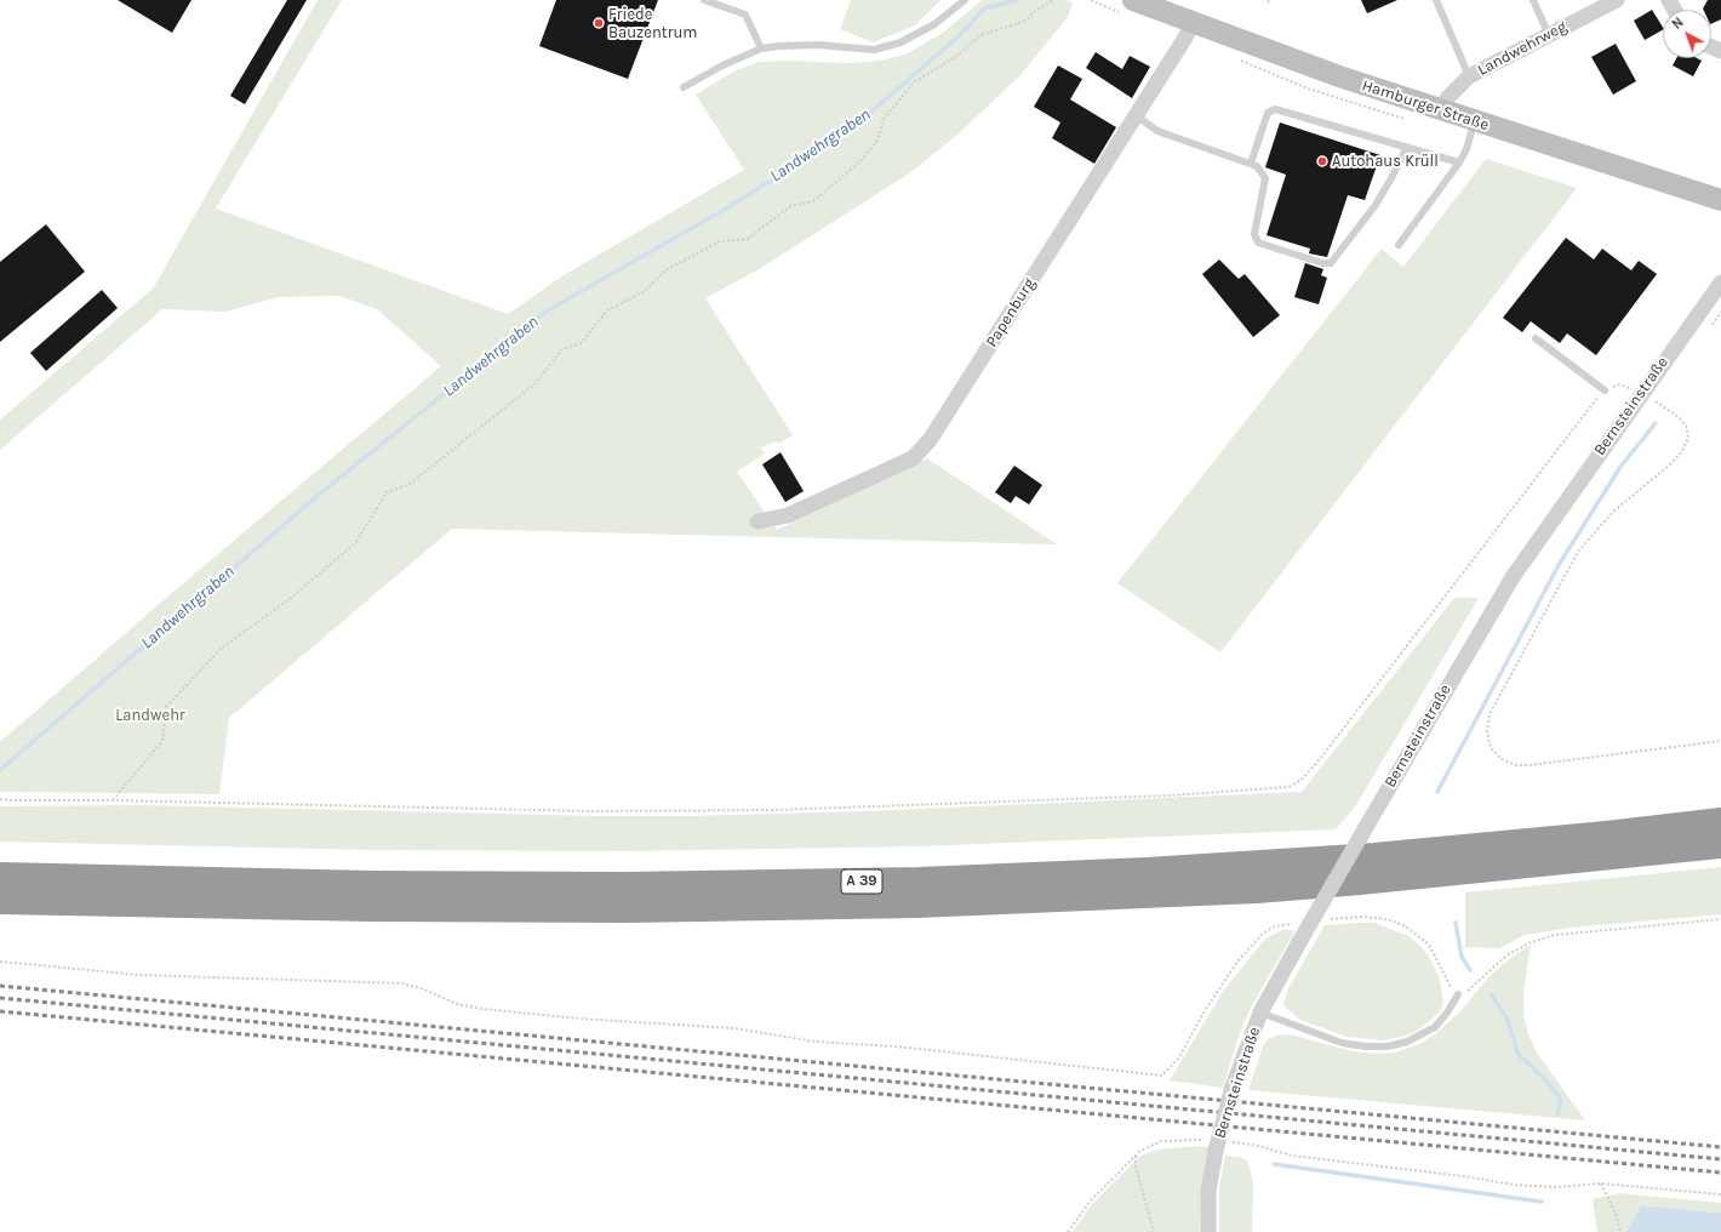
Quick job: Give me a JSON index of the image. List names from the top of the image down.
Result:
{
  "streets": {
    "highway": ["A 39"],
    "main road": ["Hamburger Straße"],
    "street": ["Landwehrweg", "Papenburg", "Bernsteinstraße"]
  },
  "crossings": [
    ["Landwehrweg", "Hamburger Straße"],
    ["Hamburger Straße", "Papenburg"]
  ],
  "water": ["Landwehrgraben"],
  "parks": ["Landwehr"],
  "places": ["Friede Bauzentrum", "Autohaus Krüll"],
  "north": "top left"
}
